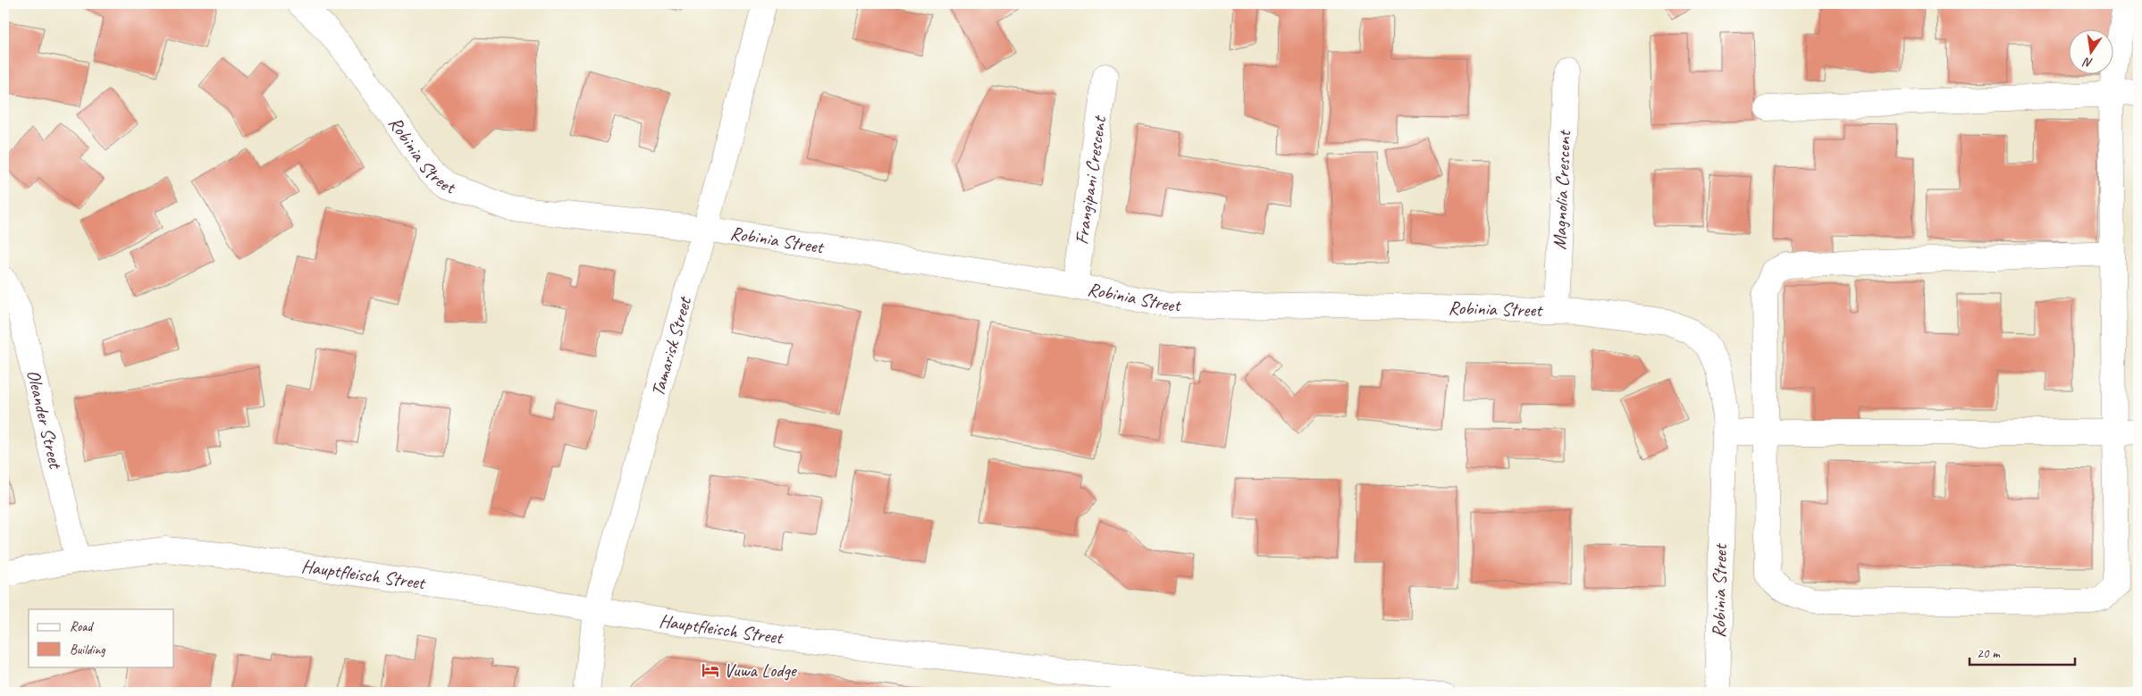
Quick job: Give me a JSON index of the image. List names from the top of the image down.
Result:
{
  "streets": {
    "street": [
      "Robinia Street",
      "Frangipani Crescent",
      "Magnolia Crescent",
      "Tamarisk Street",
      "Oleander Street",
      "Hauptfleisch Street"
    ]
  },
  "crossings": [
    ["Robinia Street", "Frangipani Crescent"],
    ["Robinia Street", "Magnolia Crescent"],
    ["Robinia Street", "Tamarisk Street"],
    ["Tamarisk Street", "Hauptfleisch Street"],
    ["Oleander Street", "Hauptfleisch Street"]
  ],
  "places": {
    "hotel": ["Vuwa Lodge"]
  },
  "legend": ["Road", "Building"],
  "scale_bar": "20 m",
  "north": "bottom"
}
